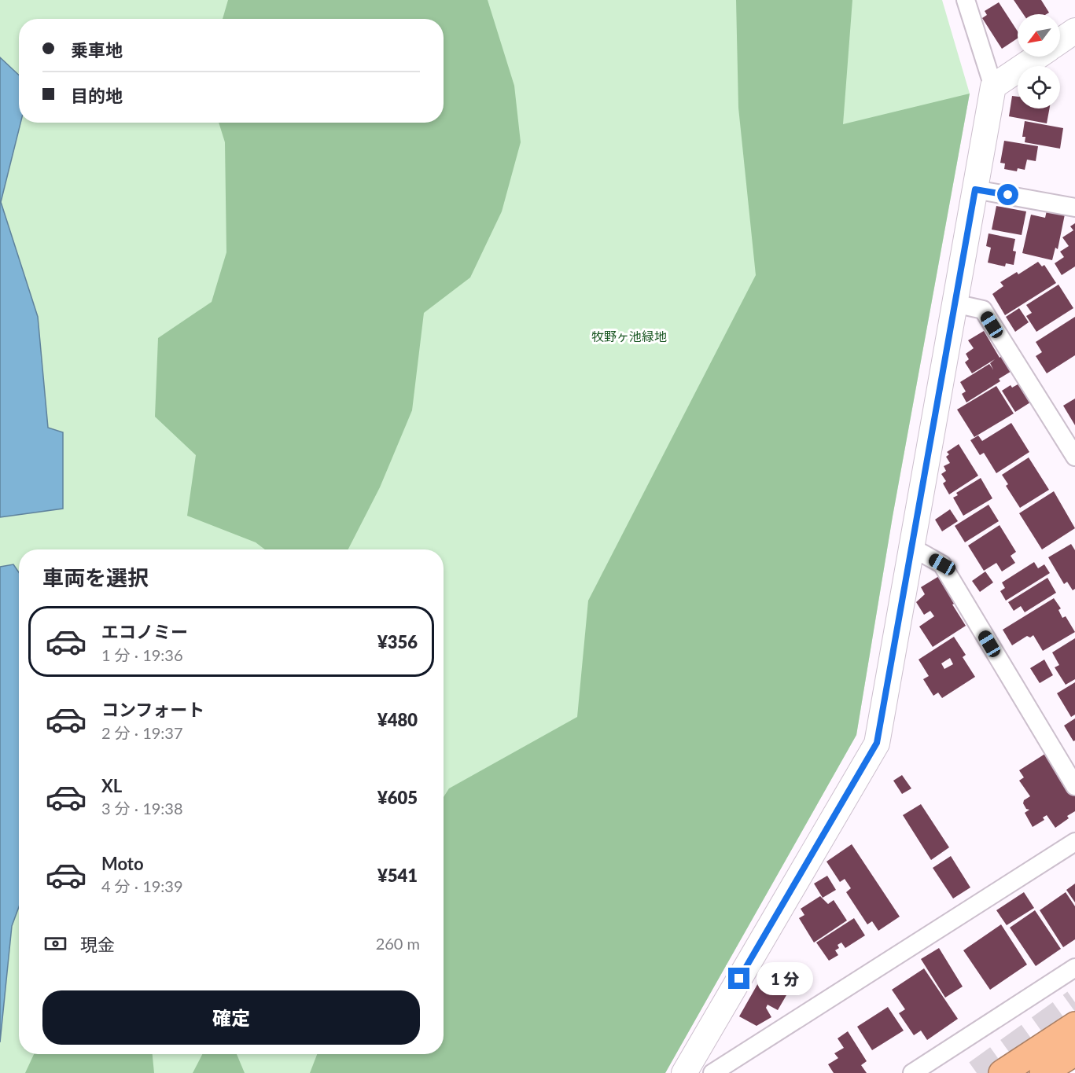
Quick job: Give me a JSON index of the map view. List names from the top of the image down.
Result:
{
  "parks": ["牧野ヶ池緑地"],
  "north": "bottom left",
  "page": {
    "banner": ["乗車地", "目的地"],
    "heading": "車両を選択",
    "list": [
      {
        "name": "エコノミー",
        "note": "1 分 · 19:36",
        "value": "¥356"
      },
      {
        "name": "コンフォート",
        "note": "2 分 · 19:37",
        "value": "¥480"
      },
      {
        "name": "XL",
        "note": "3 分 · 19:38",
        "value": "¥605"
      },
      {
        "name": "Moto",
        "note": "4 分 · 19:39",
        "value": "¥541"
      }
    ],
    "pay": ["現金", "260 m"],
    "bubble": "1 分",
    "buttons": "確定"
  }
}
